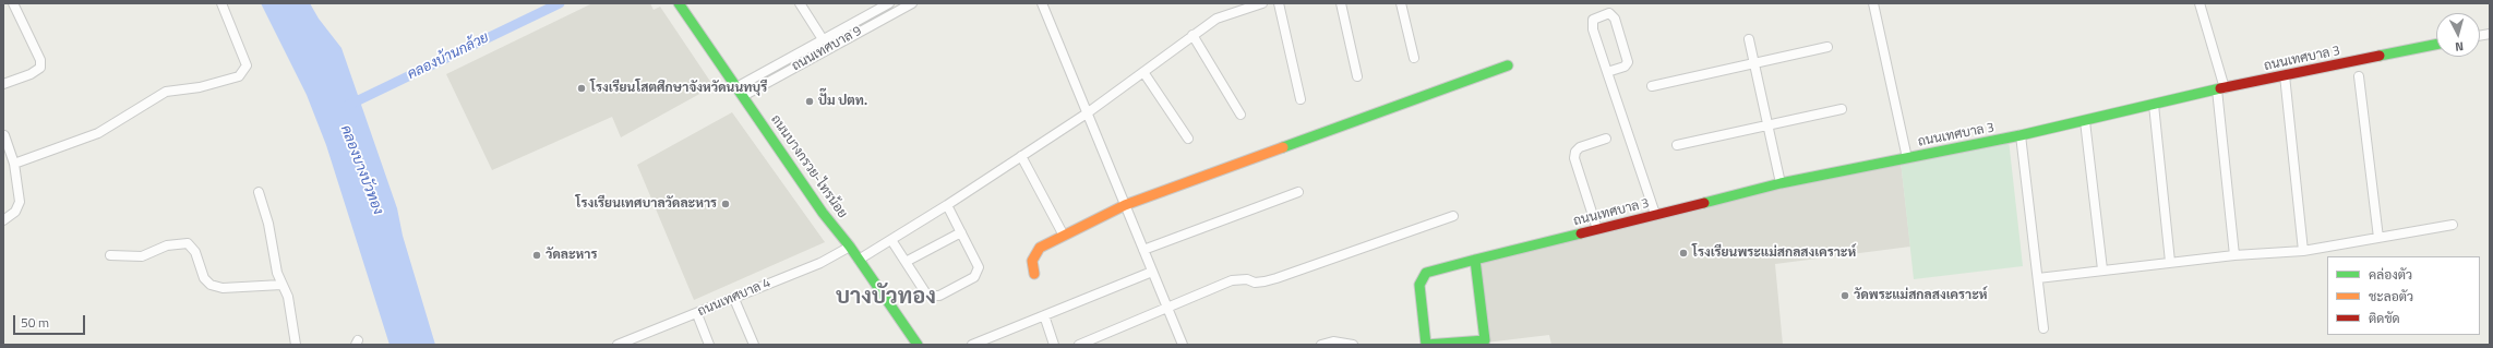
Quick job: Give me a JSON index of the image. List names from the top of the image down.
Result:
{
  "streets": {
    "street": [
      "ถนนเทศบาล 9",
      "ถนนเทศบาล 3",
      "ถนนบางกรวย-ไทรน้อย",
      "ถนนเทศบาล 4"
    ]
  },
  "crossings": [
    ["ถนนเทศบาล 9", "ถนนบางกรวย-ไทรน้อย"],
    ["ถนนบางกรวย-ไทรน้อย", "ถนนเทศบาล 4"]
  ],
  "districts": ["บางบัวทอง"],
  "water": ["คลองบ้านกล้วย", "คลองบางบัวทอง"],
  "places": [
    "โรงเรียนโสตศึกษาจังหวัดนนทบุรี",
    "ปั๊ม ปตท.",
    "โรงเรียนเทศบาลวัดละหาร",
    "โรงเรียนพระแม่สกลสงเคราะห์",
    "วัดละหาร",
    "วัดพระแม่สกลสงเคราะห์"
  ],
  "legend": ["คล่องตัว", "ชะลอตัว", "ติดขัด"],
  "scale_bar": "50 m",
  "north": "bottom"
}
